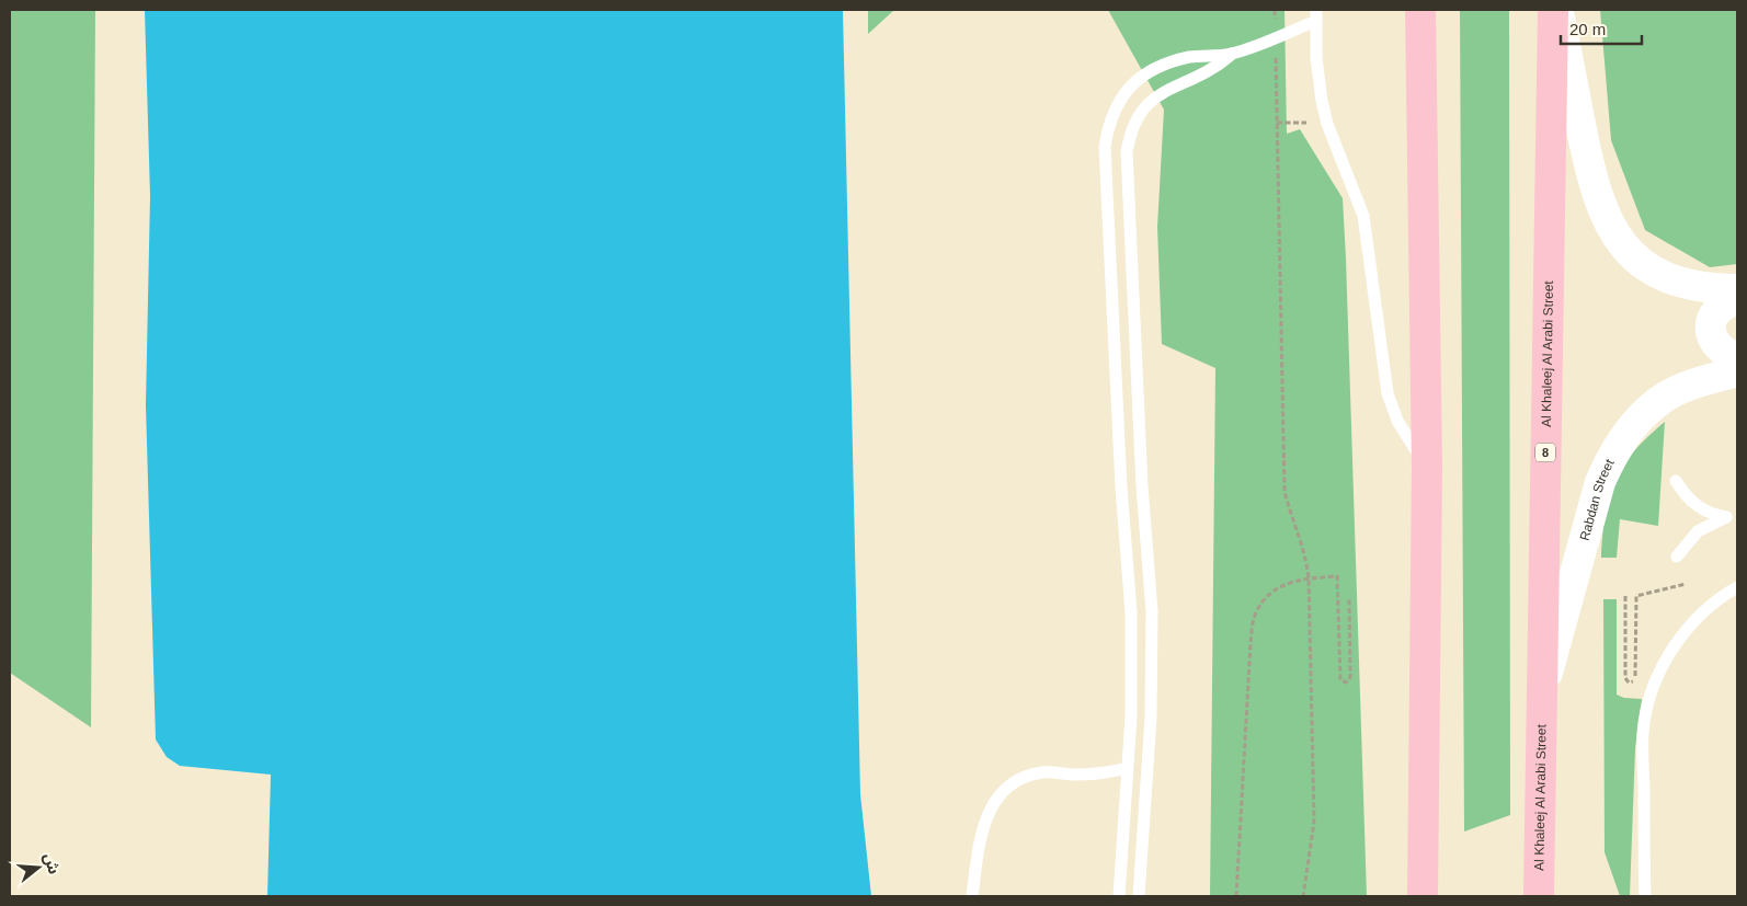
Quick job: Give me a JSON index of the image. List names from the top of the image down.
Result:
{
  "streets": {
    "highway": ["Al Khaleej Al Arabi Street", "8"],
    "main road": ["Rabdan Street"]
  },
  "crossings": [
    ["Al Khaleej Al Arabi Street", "Rabdan Street"]
  ],
  "scale_bar": "20 m",
  "north": "right"
}
